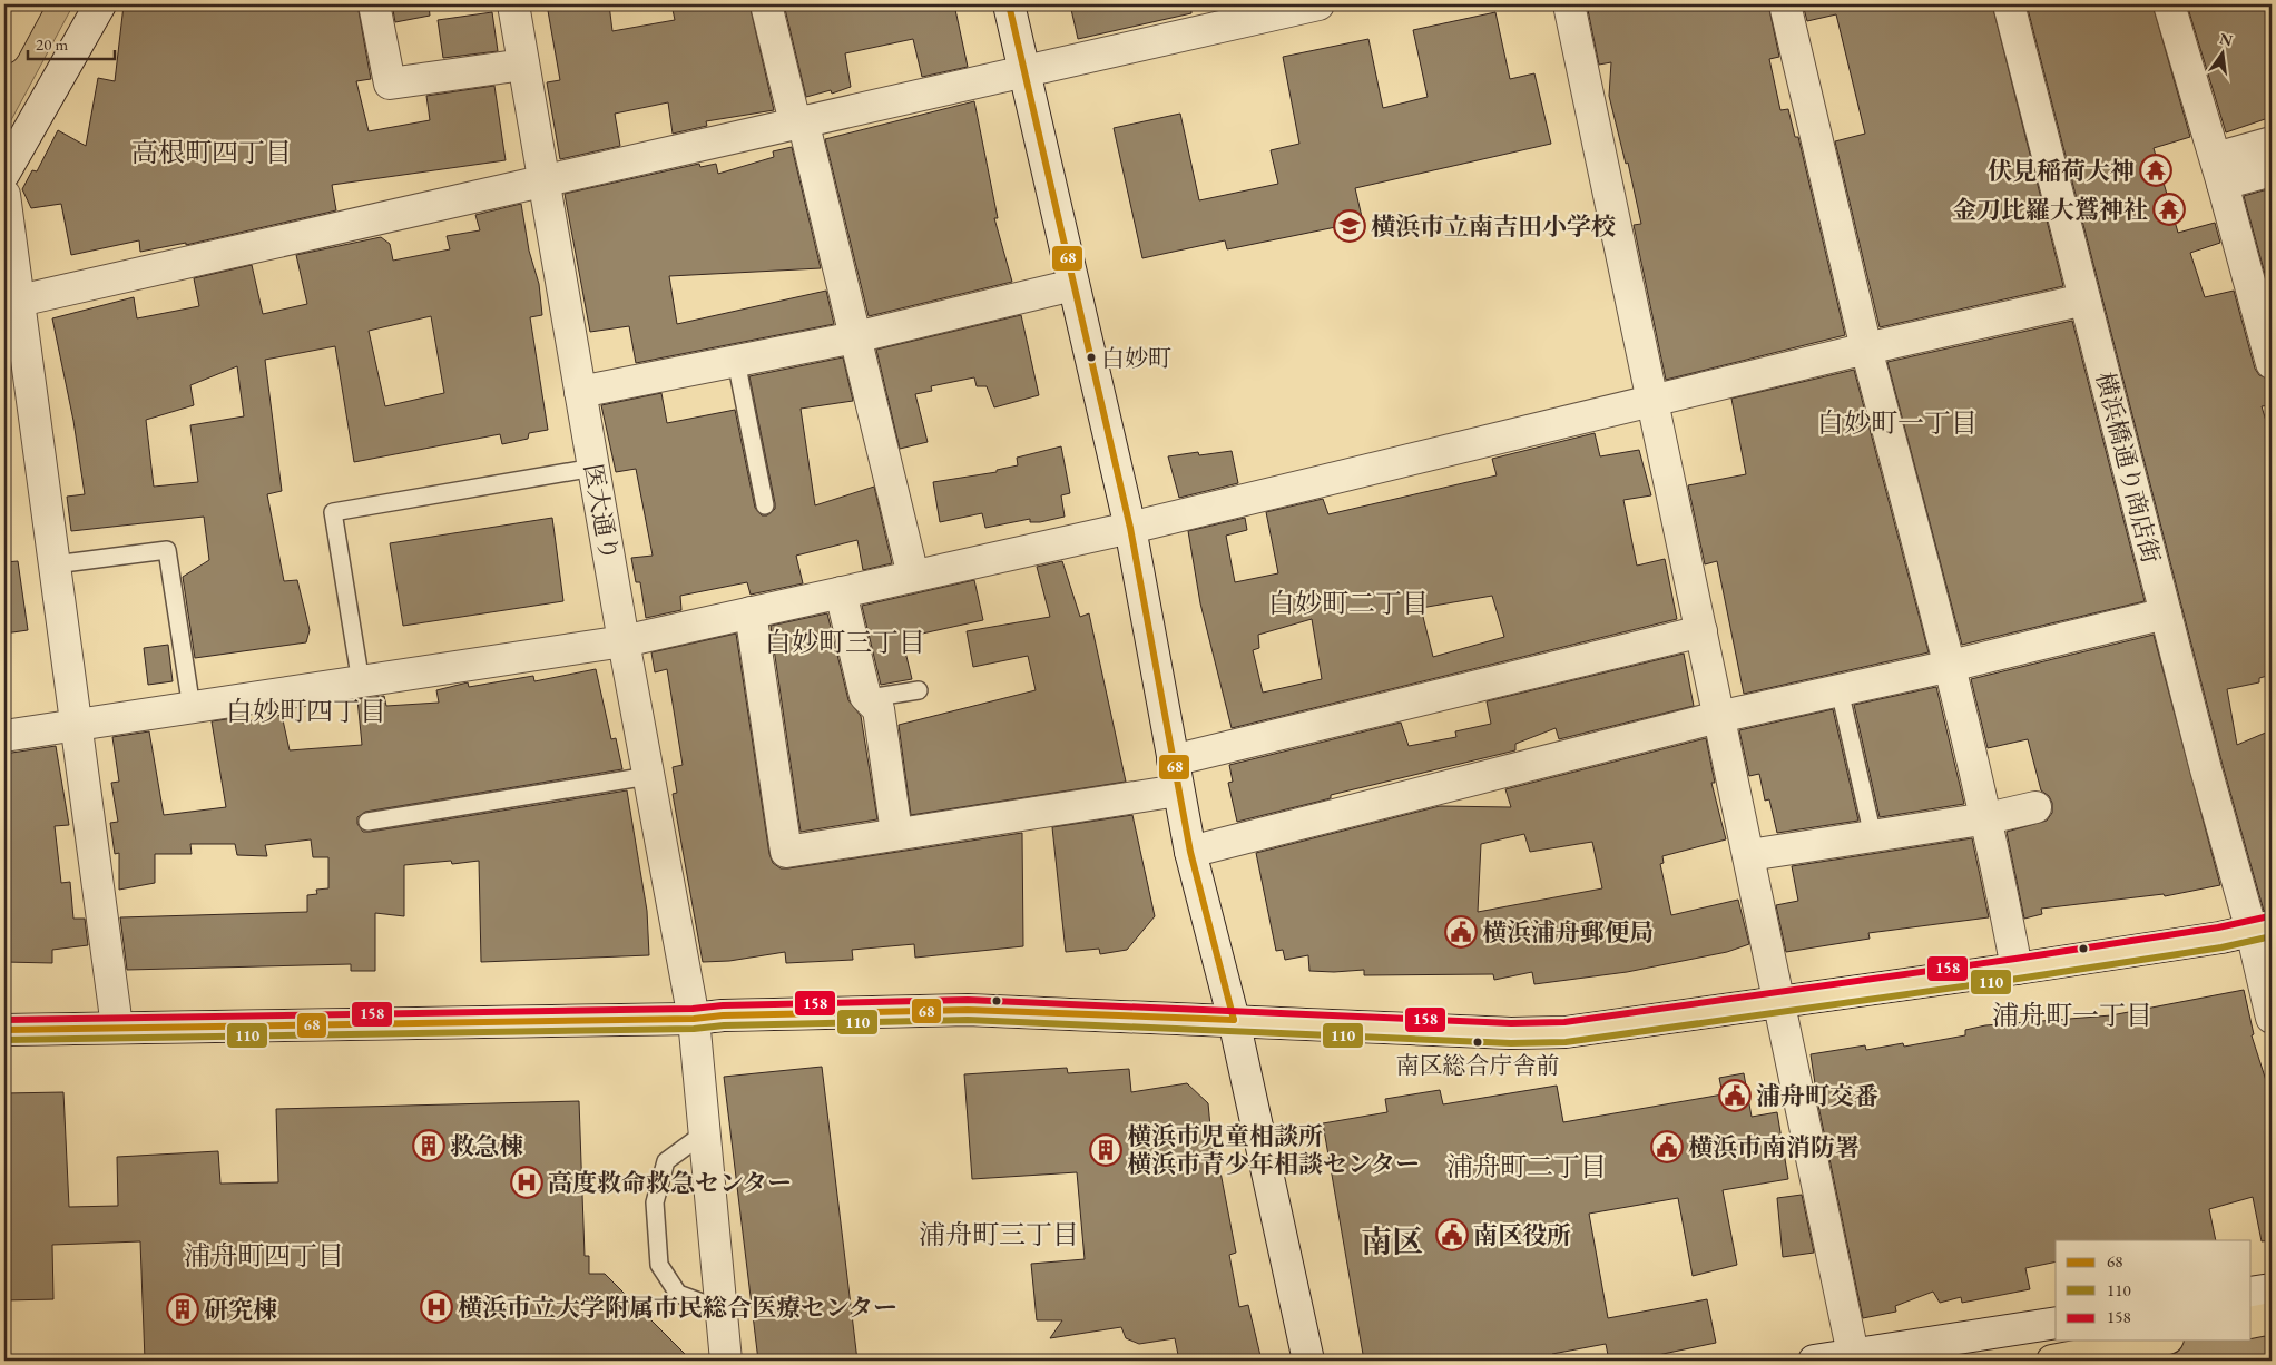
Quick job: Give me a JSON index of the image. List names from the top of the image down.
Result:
{
  "streets": {
    "street": ["横浜橋通り商店街", "医大通り"]
  },
  "districts": [
    "高根町四丁目",
    "白妙町一丁目",
    "白妙町二丁目",
    "白妙町三丁目",
    "白妙町四丁目",
    "浦舟町一丁目",
    "浦舟町二丁目",
    "浦舟町三丁目",
    "南区",
    "浦舟町四丁目"
  ],
  "places": {
    "temple": ["伏見稲荷大神", "金刀比羅大鷲神社"],
    "school or university": ["横浜市立南吉田小学校"],
    "other": ["白妙町", "南区総合庁舎前"],
    "public building": [
      "横浜浦舟郵便局",
      "浦舟町交番",
      "横浜市南消防署",
      "南区役所"
    ],
    "building": ["救急棟", "横浜市児童相談所 横浜市青少年相談センター", "研究棟"],
    "hospital": ["高度救命救急センター", "横浜市立大学附属市民総合医療センター"]
  },
  "lines": ["transit line 68", "transit line 158", "transit line 110"],
  "legend": ["68", "110", "158"],
  "scale_bar": "20 m",
  "north": "top"
}
